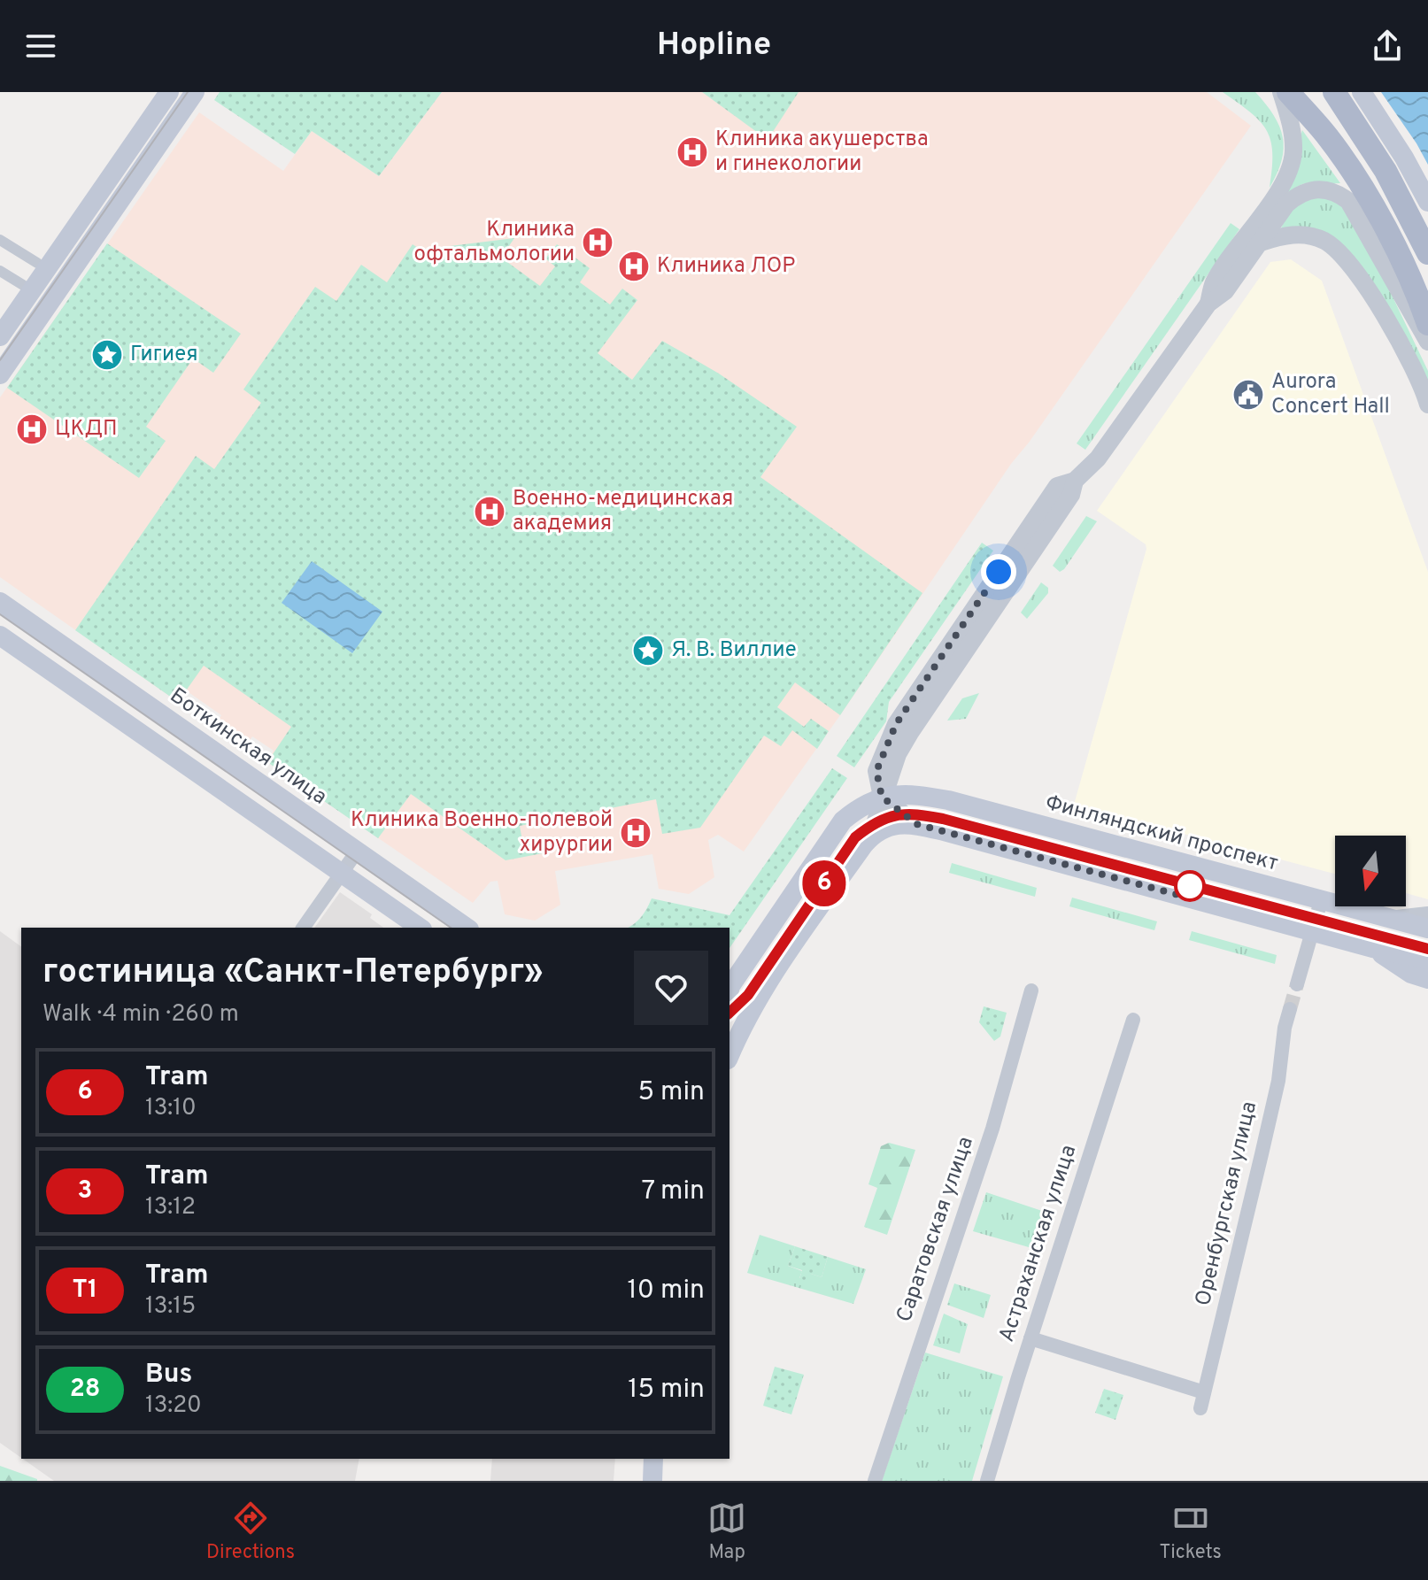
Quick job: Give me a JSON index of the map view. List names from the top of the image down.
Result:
{
  "streets": {
    "main road": ["Боткинская улица", "Финляндский проспект"],
    "street": ["Оренбургская улица", "Саратовская улица", "Астраханская улица"]
  },
  "places": {
    "hospital": [
      "Клиника акушерства и гинекологии",
      "Клиника офтальмологии",
      "Клиника ЛОР",
      "ЦКДП",
      "Военно-медицинская академия",
      "Клиника Военно-полевой хирургии"
    ],
    "place": ["Гигиея", "Я. В. Виллие"],
    "public building": ["Aurora Concert Hall"]
  },
  "lines": ["tram line 6"],
  "north": "bottom",
  "page": {
    "header": "Hopline",
    "on_map": "6",
    "heading": ["гостиница «Санкт-Петербург»", "Walk · 4 min · 260 m"],
    "list": [
      {
        "mark": "6",
        "name": "Tram",
        "note": "13:10",
        "value": "5 min"
      },
      {
        "mark": "3",
        "name": "Tram",
        "note": "13:12",
        "value": "7 min"
      },
      {
        "mark": "Т1",
        "name": "Tram",
        "note": "13:15",
        "value": "10 min"
      },
      {
        "mark": "28",
        "name": "Bus",
        "note": "13:20",
        "value": "15 min"
      }
    ],
    "tabs": ["Directions", "Map", "Tickets"]
  }
}
